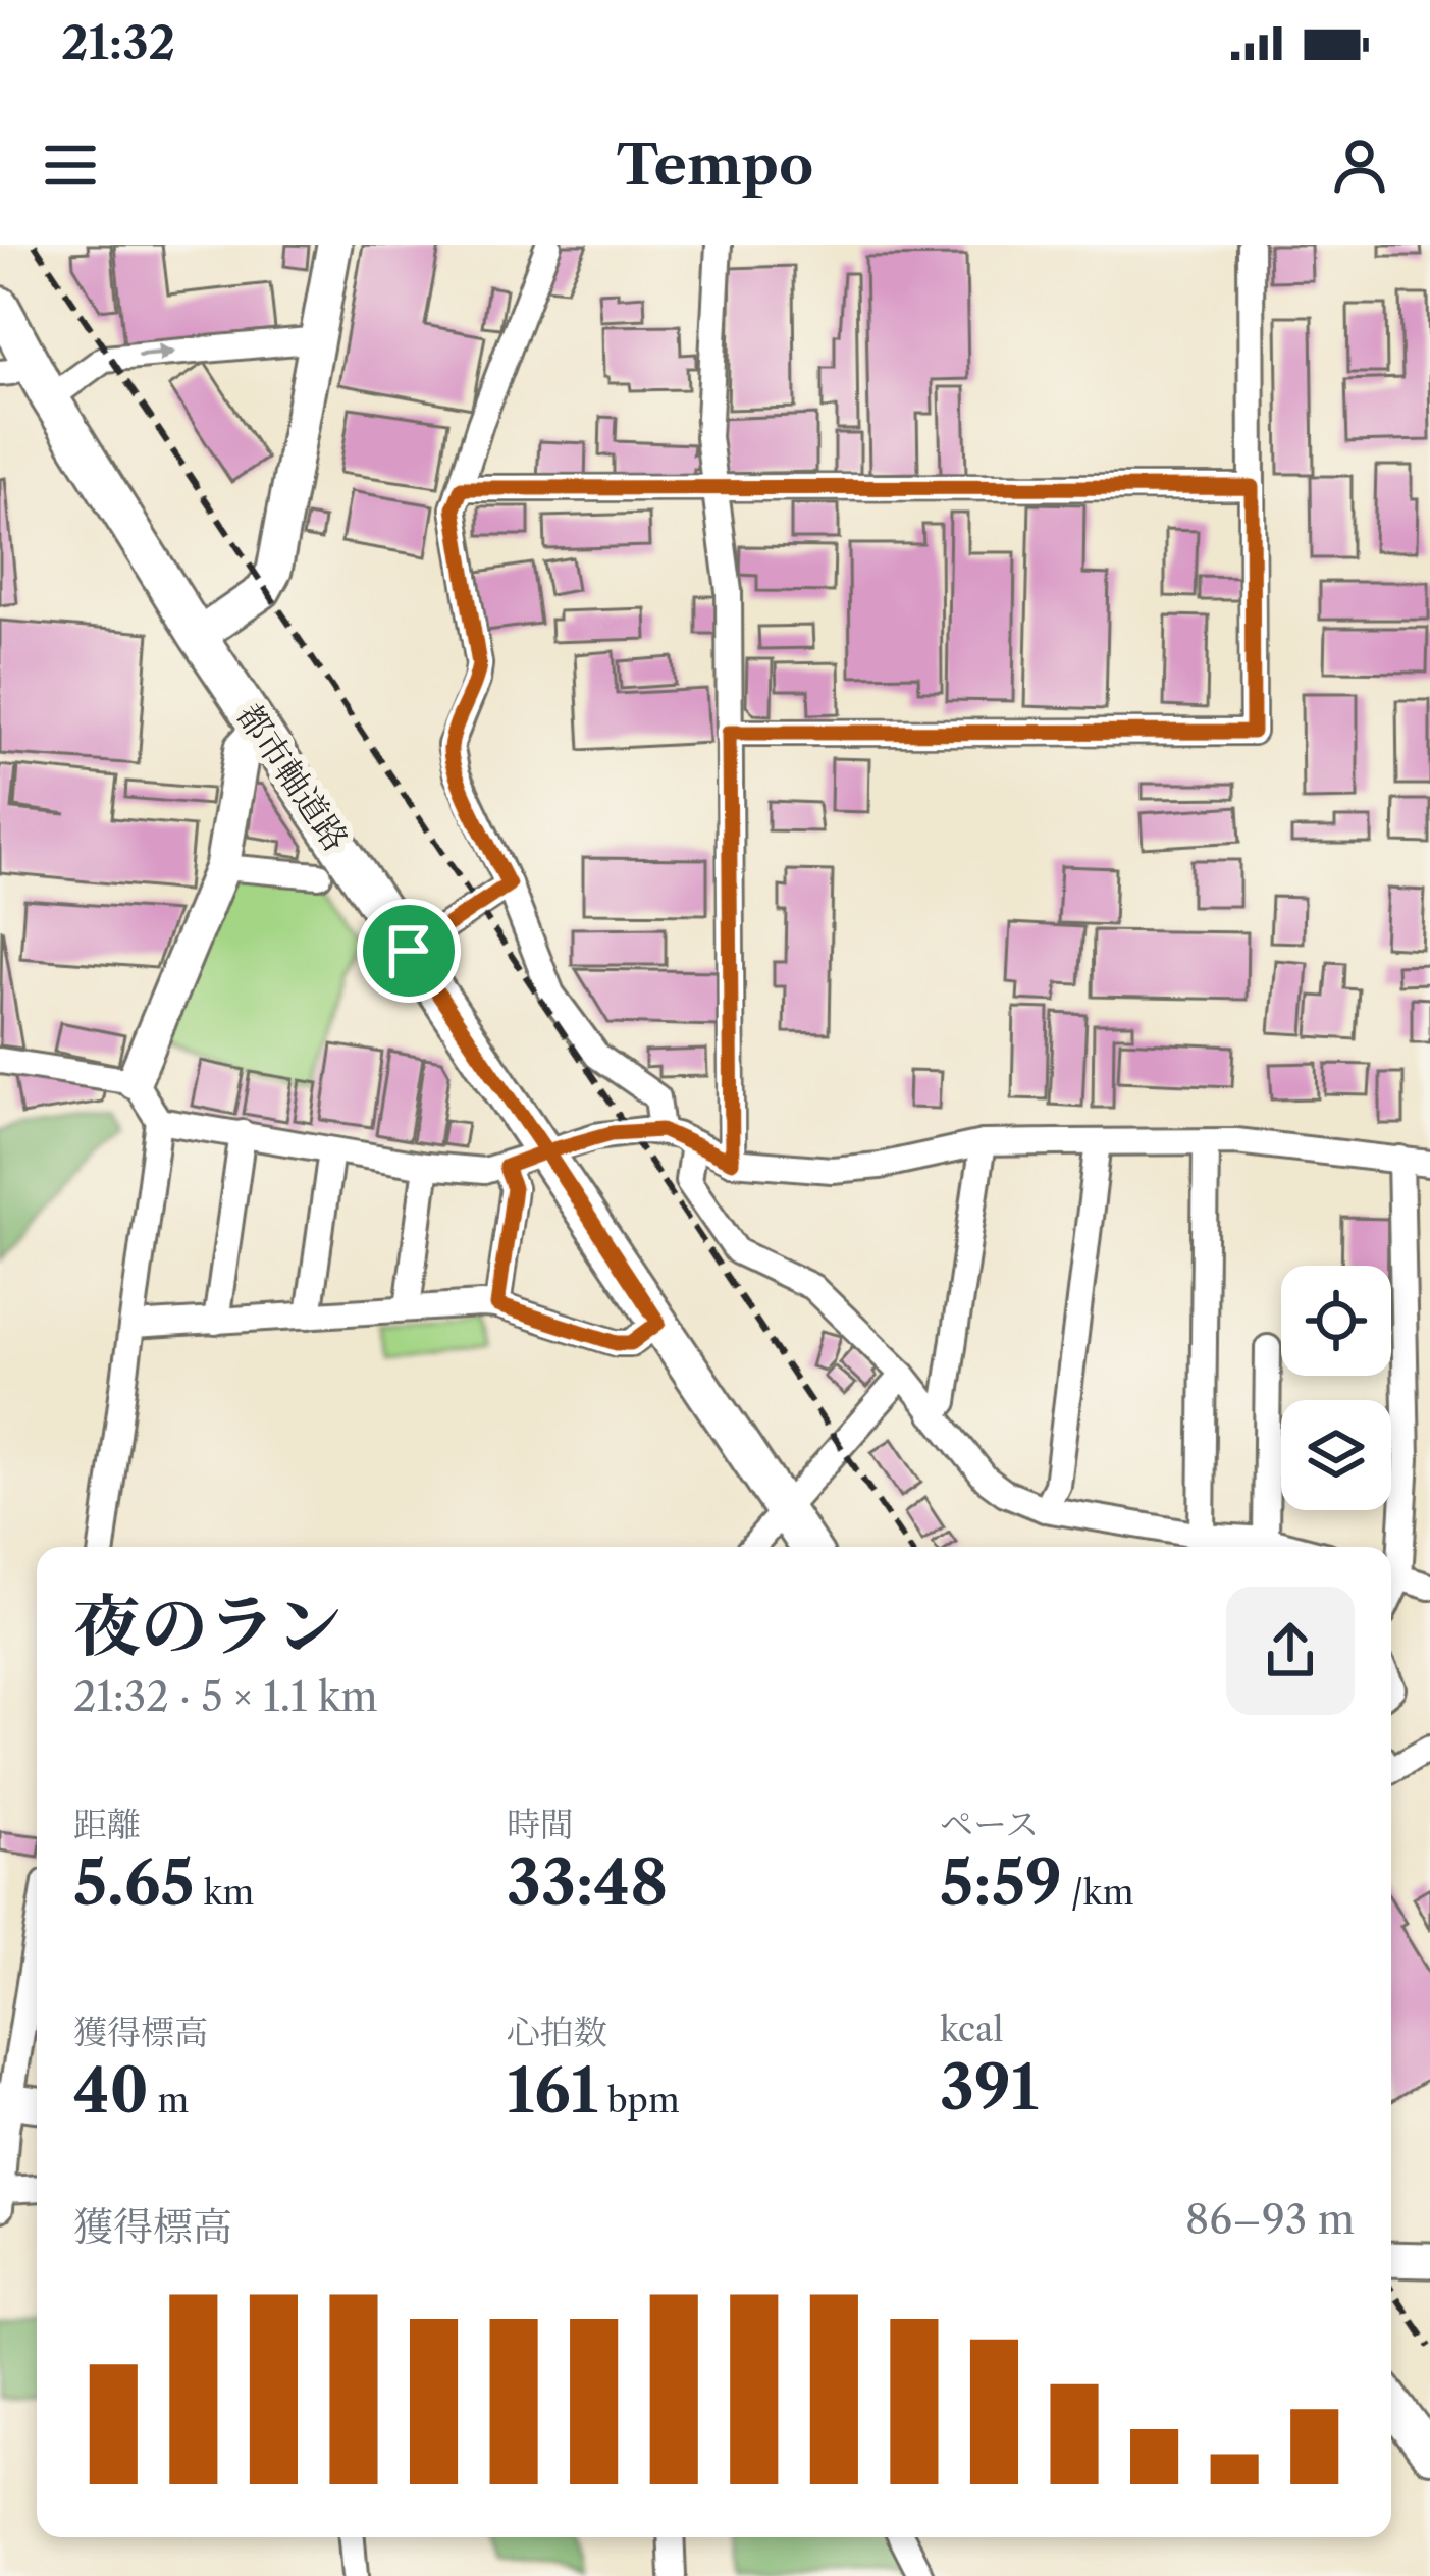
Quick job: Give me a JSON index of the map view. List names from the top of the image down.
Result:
{
  "streets": {
    "main road": ["都市軸道路"]
  },
  "page": {
    "status": "21:32",
    "header": "Tempo",
    "heading": ["夜のラン", "21:32 · 5 × 1.1 km"],
    "stats": [
      ["距離", "5.65 km"],
      ["時間", "33:48"],
      ["ペース", "5:59 /km"],
      ["獲得標高", "40 m"],
      ["心拍数", "161 bpm"],
      ["kcal", "391"]
    ],
    "chart": ["獲得標高", "86–93 m"]
  }
}
